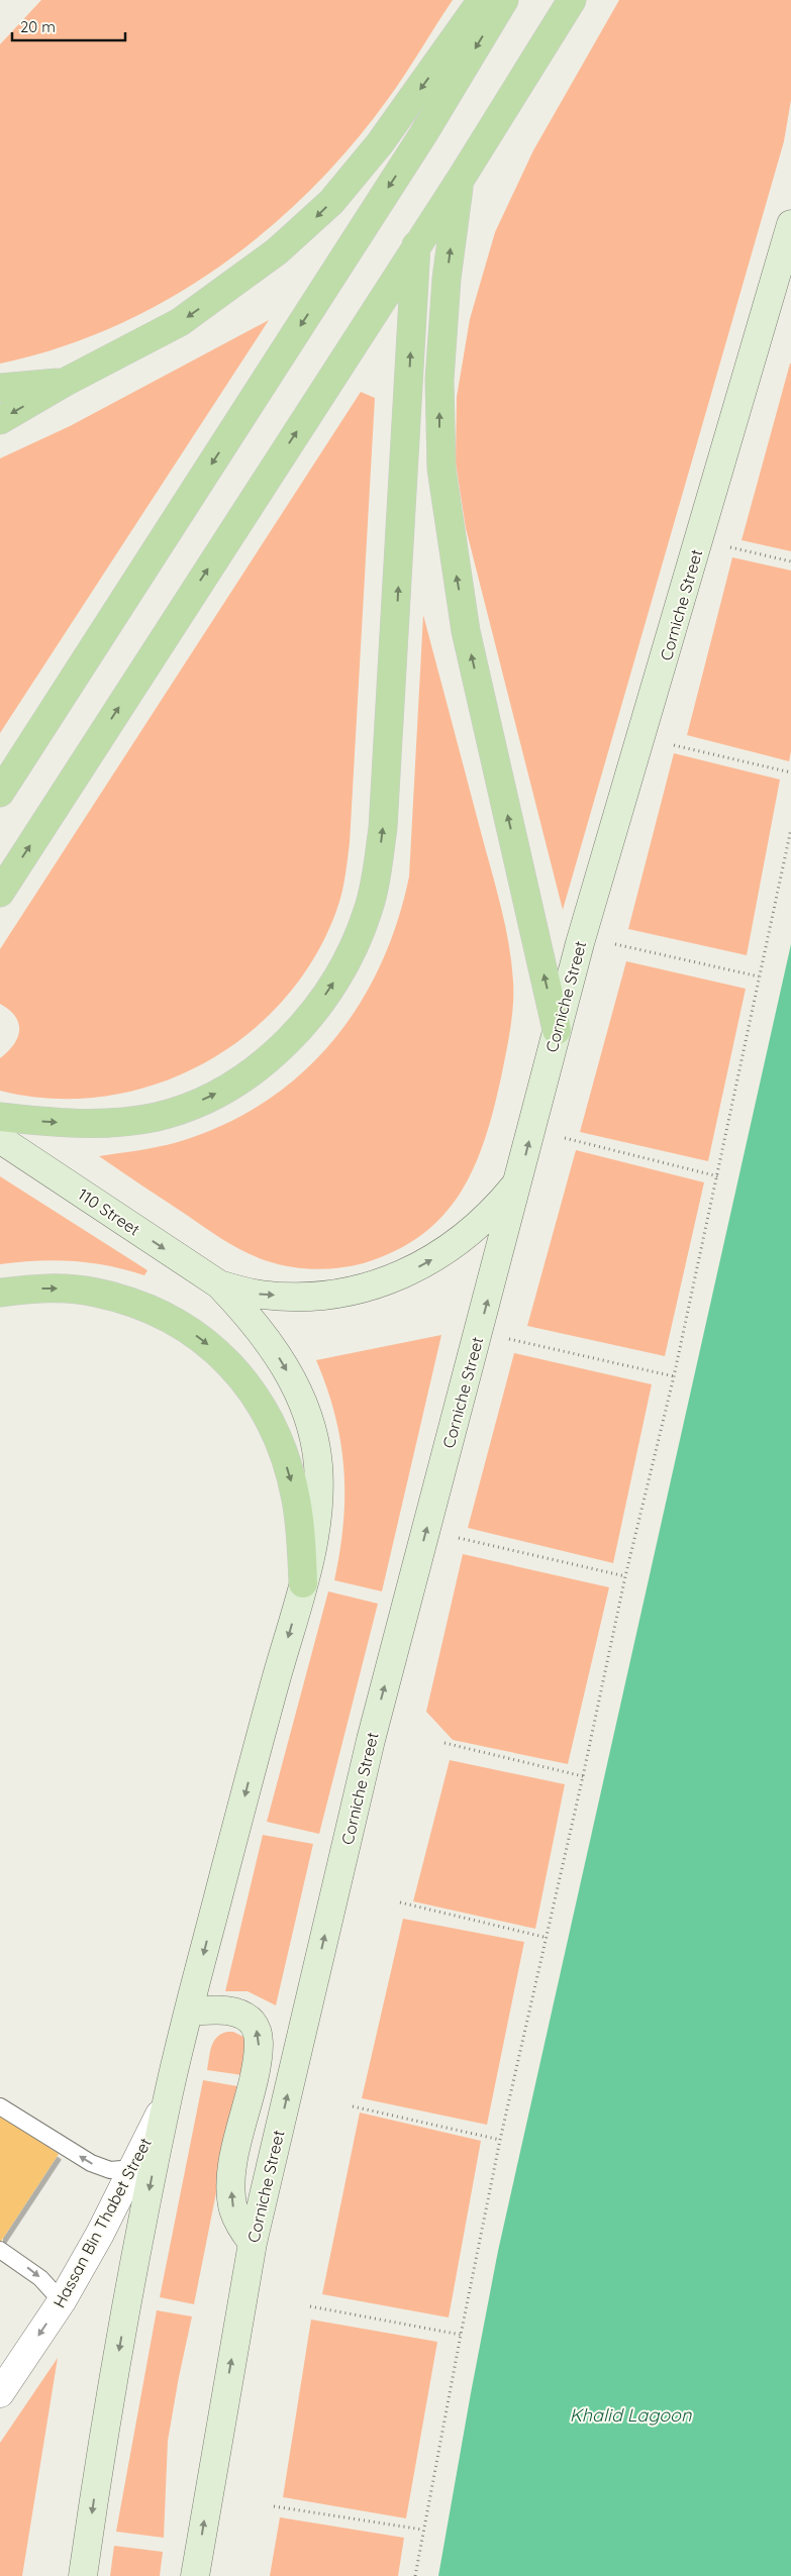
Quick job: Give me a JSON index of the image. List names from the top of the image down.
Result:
{
  "streets": {
    "main road": ["Corniche Street", "110 Street"],
    "street": ["Hassan Bin Thabet Street"]
  },
  "one_way": ["110 Street"],
  "water": ["Khalid Lagoon"],
  "scale_bar": "20 m"
}
